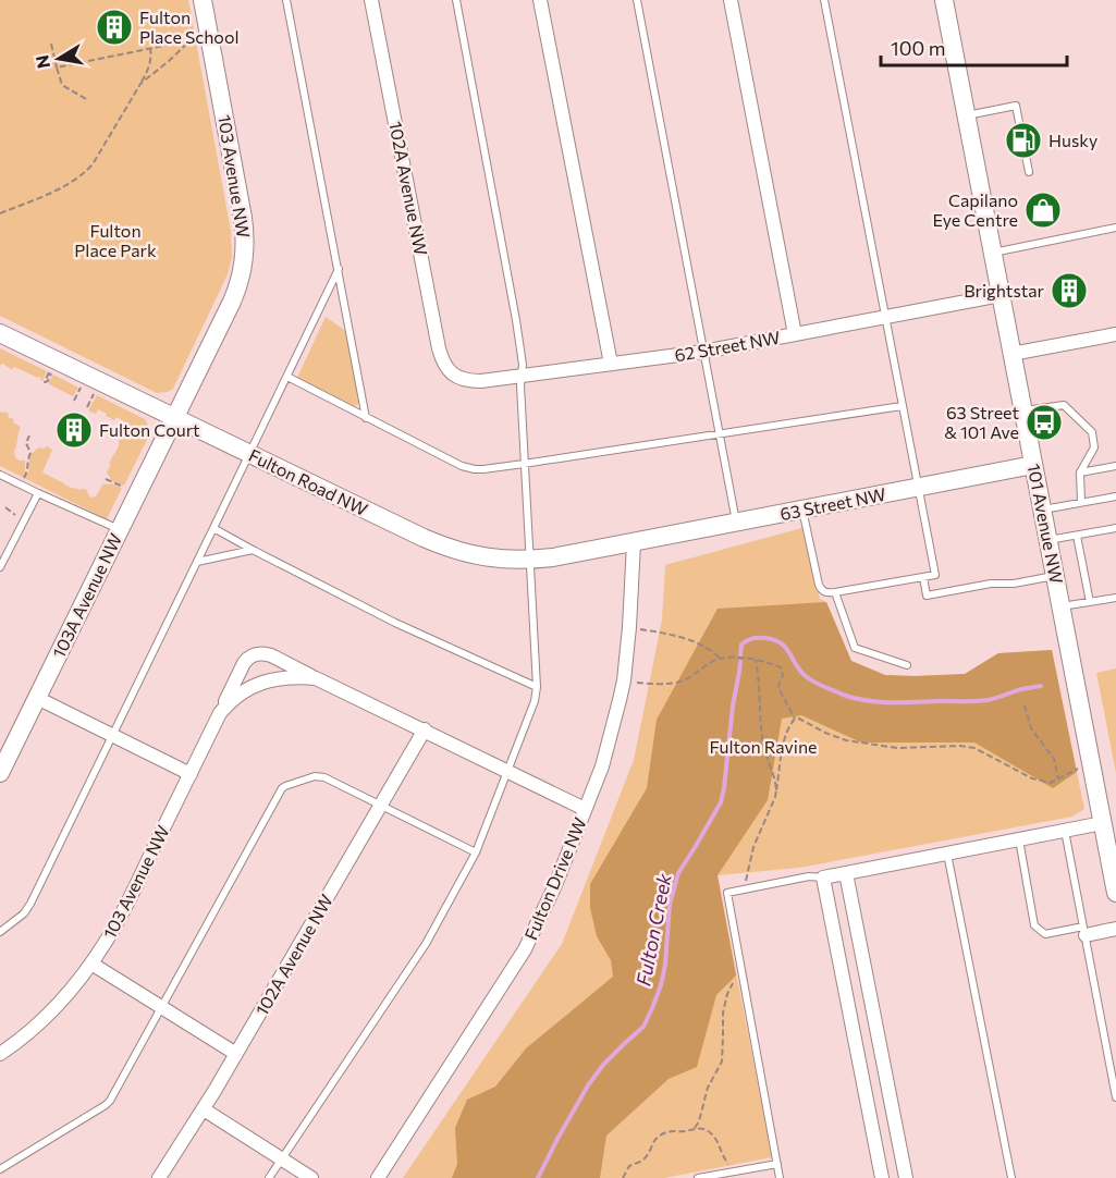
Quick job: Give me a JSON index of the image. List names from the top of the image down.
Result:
{
  "streets": {
    "street": [
      "103 Avenue NW",
      "102A Avenue NW",
      "62 Street NW",
      "Fulton Road NW",
      "63 Street NW",
      "101 Avenue NW",
      "103A Avenue NW",
      "Fulton Drive NW"
    ]
  },
  "crossings": [
    ["103 Avenue NW", "Fulton Road NW"],
    ["103 Avenue NW", "103A Avenue NW"],
    ["102A Avenue NW", "62 Street NW"],
    ["62 Street NW", "101 Avenue NW"],
    ["Fulton Road NW", "63 Street NW"],
    ["Fulton Road NW", "103A Avenue NW"],
    ["Fulton Road NW", "Fulton Drive NW"],
    ["63 Street NW", "101 Avenue NW"],
    ["63 Street NW", "Fulton Drive NW"]
  ],
  "water": ["Fulton Creek"],
  "parks": ["Fulton Place Park", "Fulton Ravine"],
  "places": {
    "building": ["Fulton Place School", "Brightstar", "Fulton Court"],
    "fuel station": ["Husky"],
    "shop": ["Capilano Eye Centre"],
    "bus stop": ["63 Street & 101 Ave"]
  },
  "scale_bar": "100 m",
  "north": "left"
}
